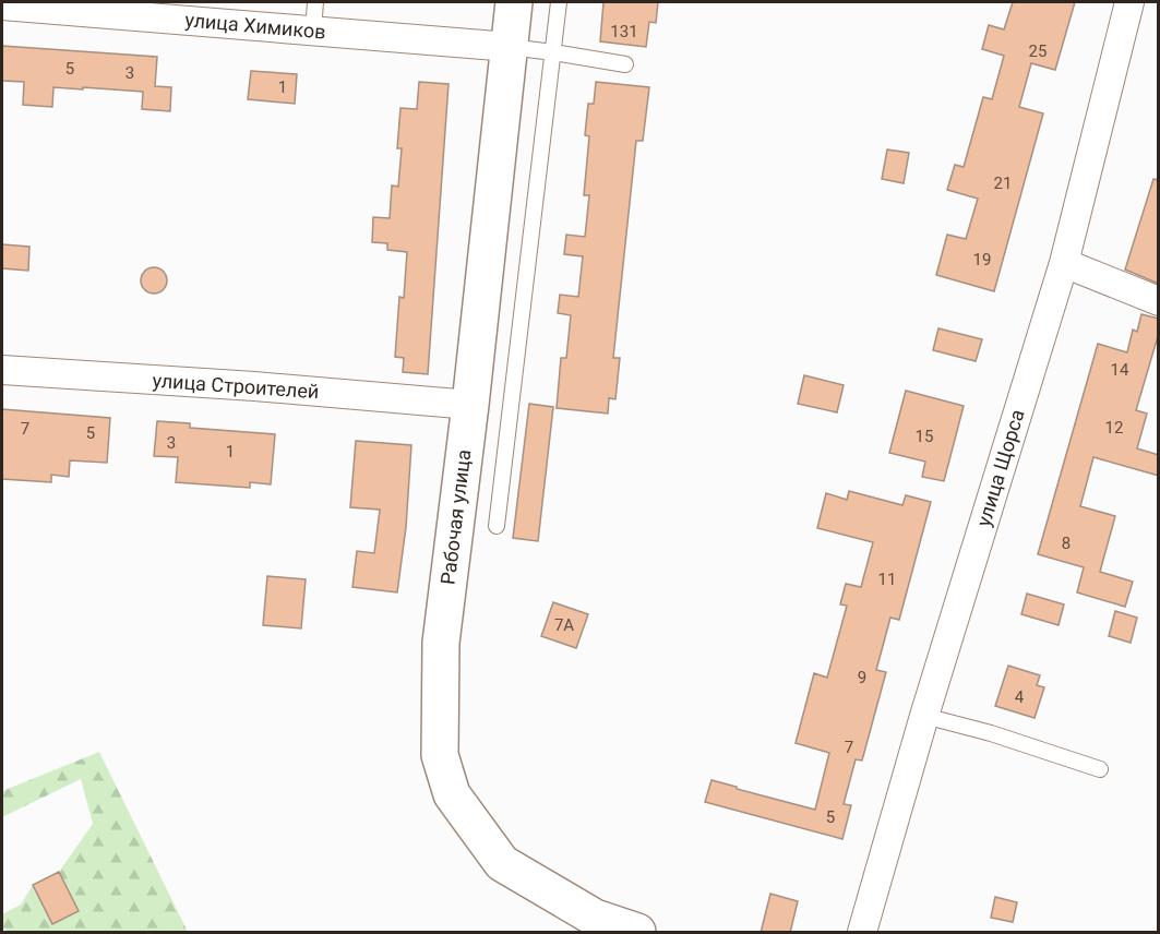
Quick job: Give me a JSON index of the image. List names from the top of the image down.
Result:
{
  "streets": {
    "main road": ["Рабочая улица"],
    "street": ["улица Химиков", "улица Строителей", "улица Щорса"]
  },
  "crossings": [
    ["улица Химиков", "Рабочая улица"],
    ["улица Строителей", "Рабочая улица"]
  ],
  "house_numbers": [
    "131",
    "25",
    "5",
    "3",
    "1",
    "21",
    "19",
    "14",
    "12",
    "7",
    "5",
    "15",
    "3",
    "1",
    "8",
    "11",
    "7А",
    "9",
    "4",
    "7",
    "5"
  ]
}
